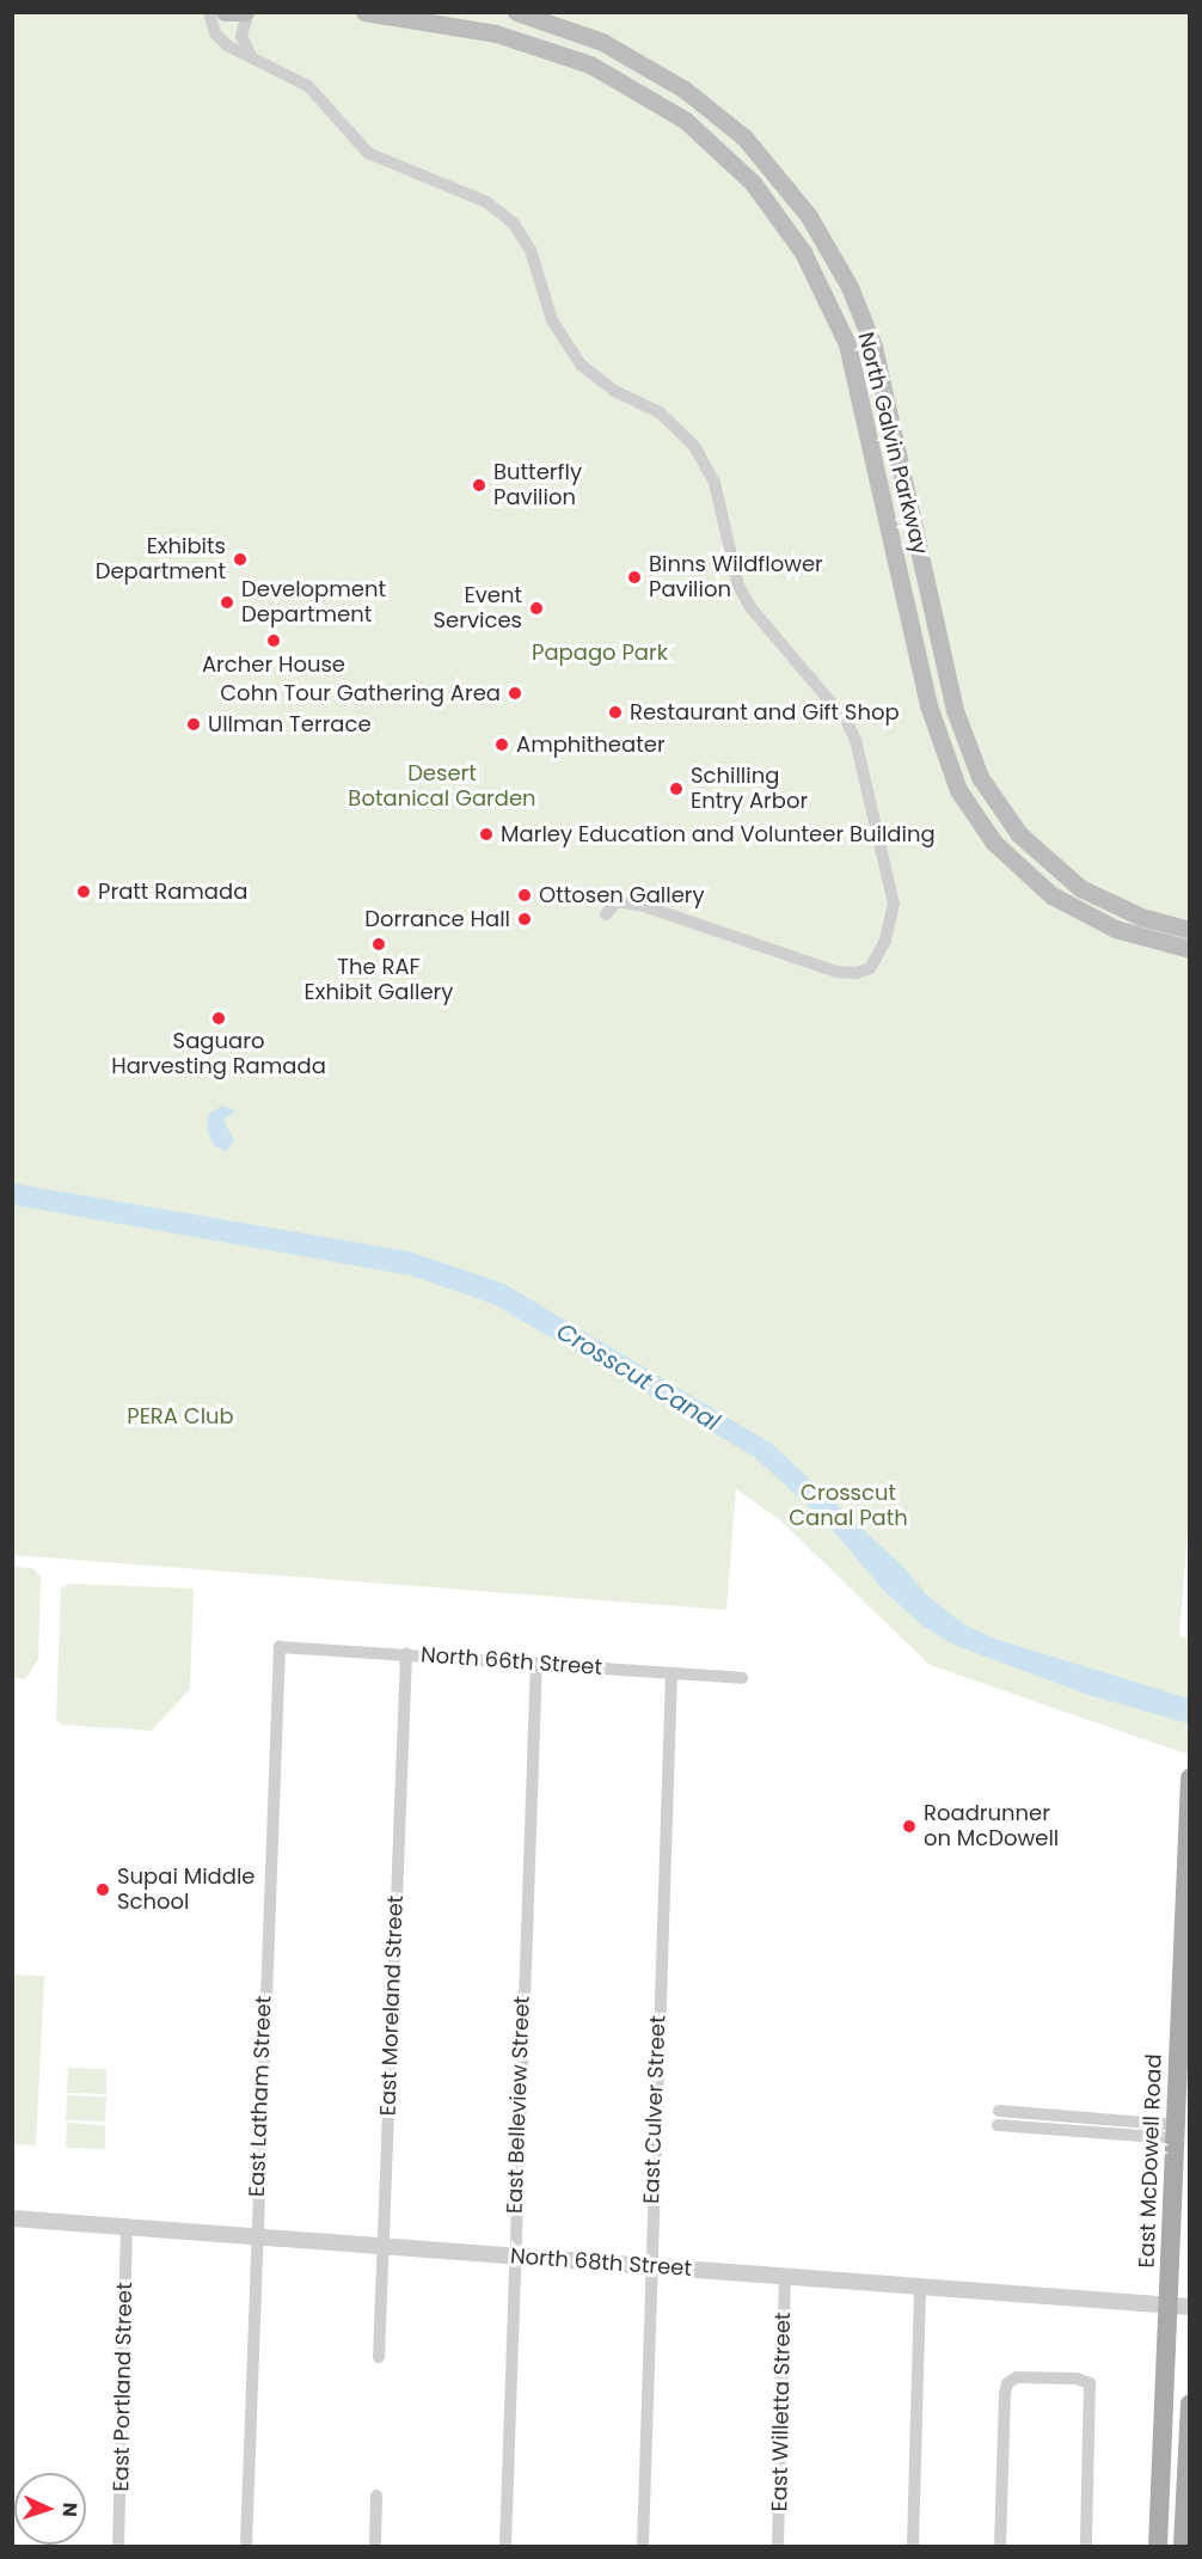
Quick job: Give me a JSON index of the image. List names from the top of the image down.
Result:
{
  "streets": {
    "main road": ["North Galvin Parkway", "East McDowell Road"],
    "street": [
      "North 66th Street",
      "East Moreland Street",
      "East Latham Street",
      "East Belleview Street",
      "East Culver Street",
      "North 68th Street",
      "East Portland Street",
      "East Willetta Street"
    ]
  },
  "crossings": [
    ["North 66th Street", "East Moreland Street"],
    ["North 66th Street", "East Latham Street"],
    ["North 66th Street", "East Belleview Street"],
    ["North 66th Street", "East Culver Street"],
    ["East Moreland Street", "North 68th Street"],
    ["East Latham Street", "North 68th Street"],
    ["East Belleview Street", "North 68th Street"],
    ["East Culver Street", "North 68th Street"],
    ["East McDowell Road", "North 68th Street"],
    ["North 68th Street", "East Portland Street"],
    ["North 68th Street", "East Willetta Street"]
  ],
  "water": ["Crosscut Canal"],
  "parks": [
    "Papago Park",
    "Desert Botanical Garden",
    "PERA Club",
    "Crosscut Canal Path"
  ],
  "places": [
    "Butterfly Pavilion",
    "Exhibits Department",
    "Binns Wildflower Pavilion",
    "Development Department",
    "Event Services",
    "Archer House",
    "Cohn Tour Gathering Area",
    "Restaurant and Gift Shop",
    "Ullman Terrace",
    "Amphitheater",
    "Schilling Entry Arbor",
    "Marley Education and Volunteer Building",
    "Pratt Ramada",
    "Ottosen Gallery",
    "Dorrance Hall",
    "The RAF Exhibit Gallery",
    "Saguaro Harvesting Ramada",
    "Roadrunner on McDowell",
    "Supai Middle School"
  ],
  "north": "right"
}
